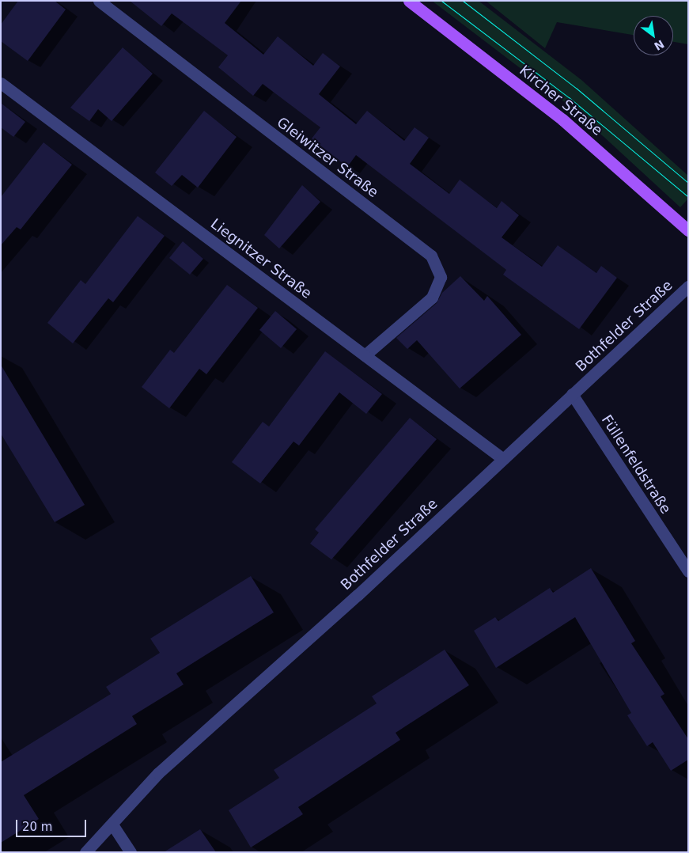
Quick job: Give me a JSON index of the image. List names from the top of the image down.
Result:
{
  "streets": {
    "main road": ["Kircher Straße"],
    "street": [
      "Gleiwitzer Straße",
      "Liegnitzer Straße",
      "Bothfelder Straße",
      "Füllenfeldstraße"
    ]
  },
  "crossings": [
    ["Gleiwitzer Straße", "Liegnitzer Straße"],
    ["Liegnitzer Straße", "Bothfelder Straße"],
    ["Bothfelder Straße", "Füllenfeldstraße"]
  ],
  "scale_bar": "20 m",
  "north": "bottom right"
}
